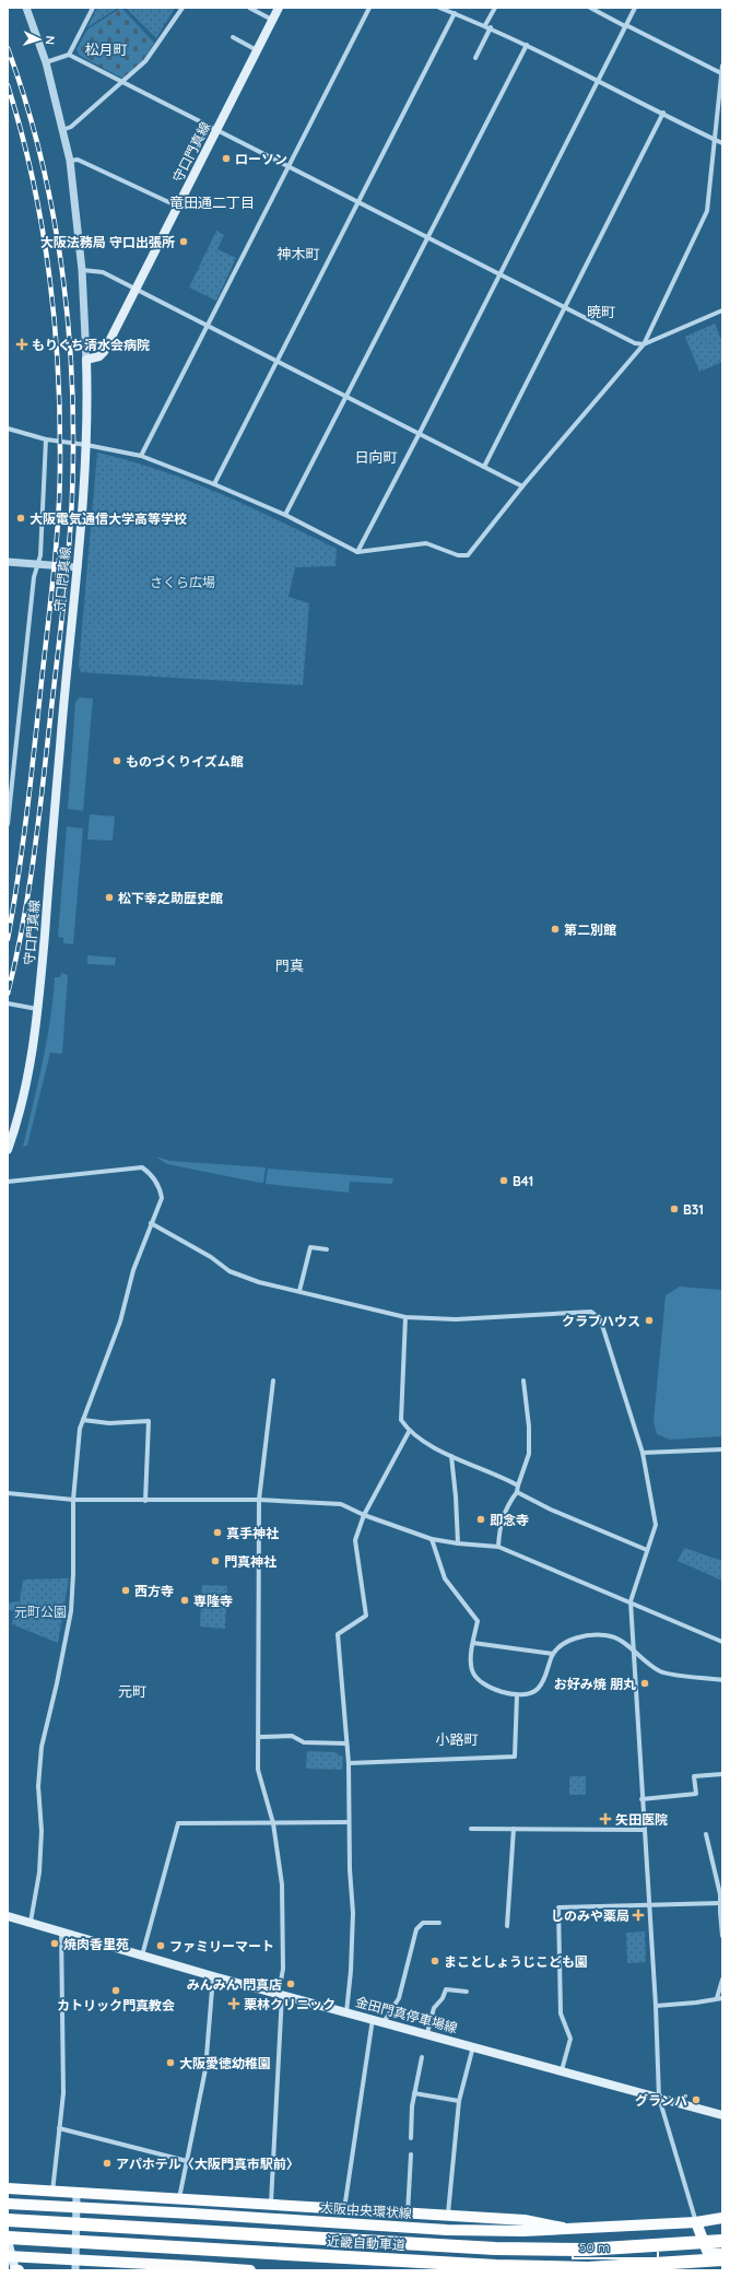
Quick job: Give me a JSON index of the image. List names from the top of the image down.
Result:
{
  "streets": {
    "highway": ["近畿自動車道"],
    "main road": ["守口門真線", "金田門真停車場線", "大阪中央環状線"]
  },
  "districts": [
    "松月町",
    "竜田通二丁目",
    "神木町",
    "暁町",
    "日向町",
    "門真",
    "元町",
    "小路町"
  ],
  "parks": ["さくら広場", "元町公園"],
  "places": {
    "other": [
      "ローソン",
      "大阪法務局 守口出張所",
      "大阪電気通信大学高等学校",
      "ものづくりイズム館",
      "松下幸之助歴史館",
      "第二別館",
      "B41",
      "B31",
      "クラブハウス",
      "即念寺",
      "真手神社",
      "門真神社",
      "西方寺",
      "専隆寺",
      "お好み焼 朋丸",
      "焼肉香里苑",
      "ファミリーマート",
      "まことしょうじこども園",
      "みんみん 門真店",
      "カトリック門真教会",
      "大阪愛徳幼稚園",
      "グランパ",
      "アパホテル〈大阪門真市駅前〉"
    ],
    "health": [
      "もりぐち清水会病院",
      "矢田医院",
      "しのみや薬局",
      "栗林クリニック"
    ]
  },
  "scale_bar": "50 m",
  "north": "right"
}
